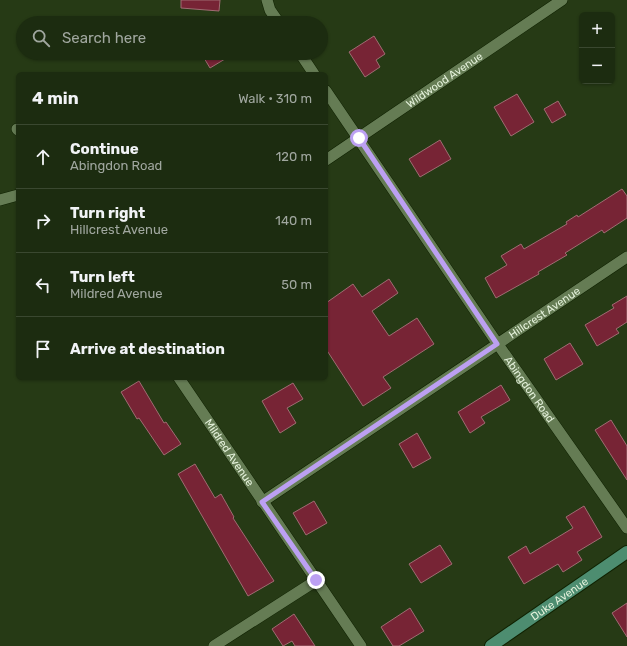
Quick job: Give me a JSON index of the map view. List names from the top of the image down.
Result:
{
  "streets": {
    "street": [
      "Wildwood Avenue",
      "Hillcrest Avenue",
      "Abingdon Road",
      "Mildred Avenue",
      "Duke Avenue"
    ]
  },
  "crossings": [
    ["Wildwood Avenue", "Abingdon Road"],
    ["Hillcrest Avenue", "Abingdon Road"],
    ["Hillcrest Avenue", "Mildred Avenue"]
  ],
  "page": {
    "map_buttons": ["+", "−"],
    "search": "Search here",
    "heading": ["4 min", "Walk · 310 m"],
    "list": [
      ["Continue", "Abingdon Road", "120 m"],
      ["Turn right", "Hillcrest Avenue", "140 m"],
      ["Turn left", "Mildred Avenue", "50 m"],
      "Arrive at destination"
    ]
  }
}
